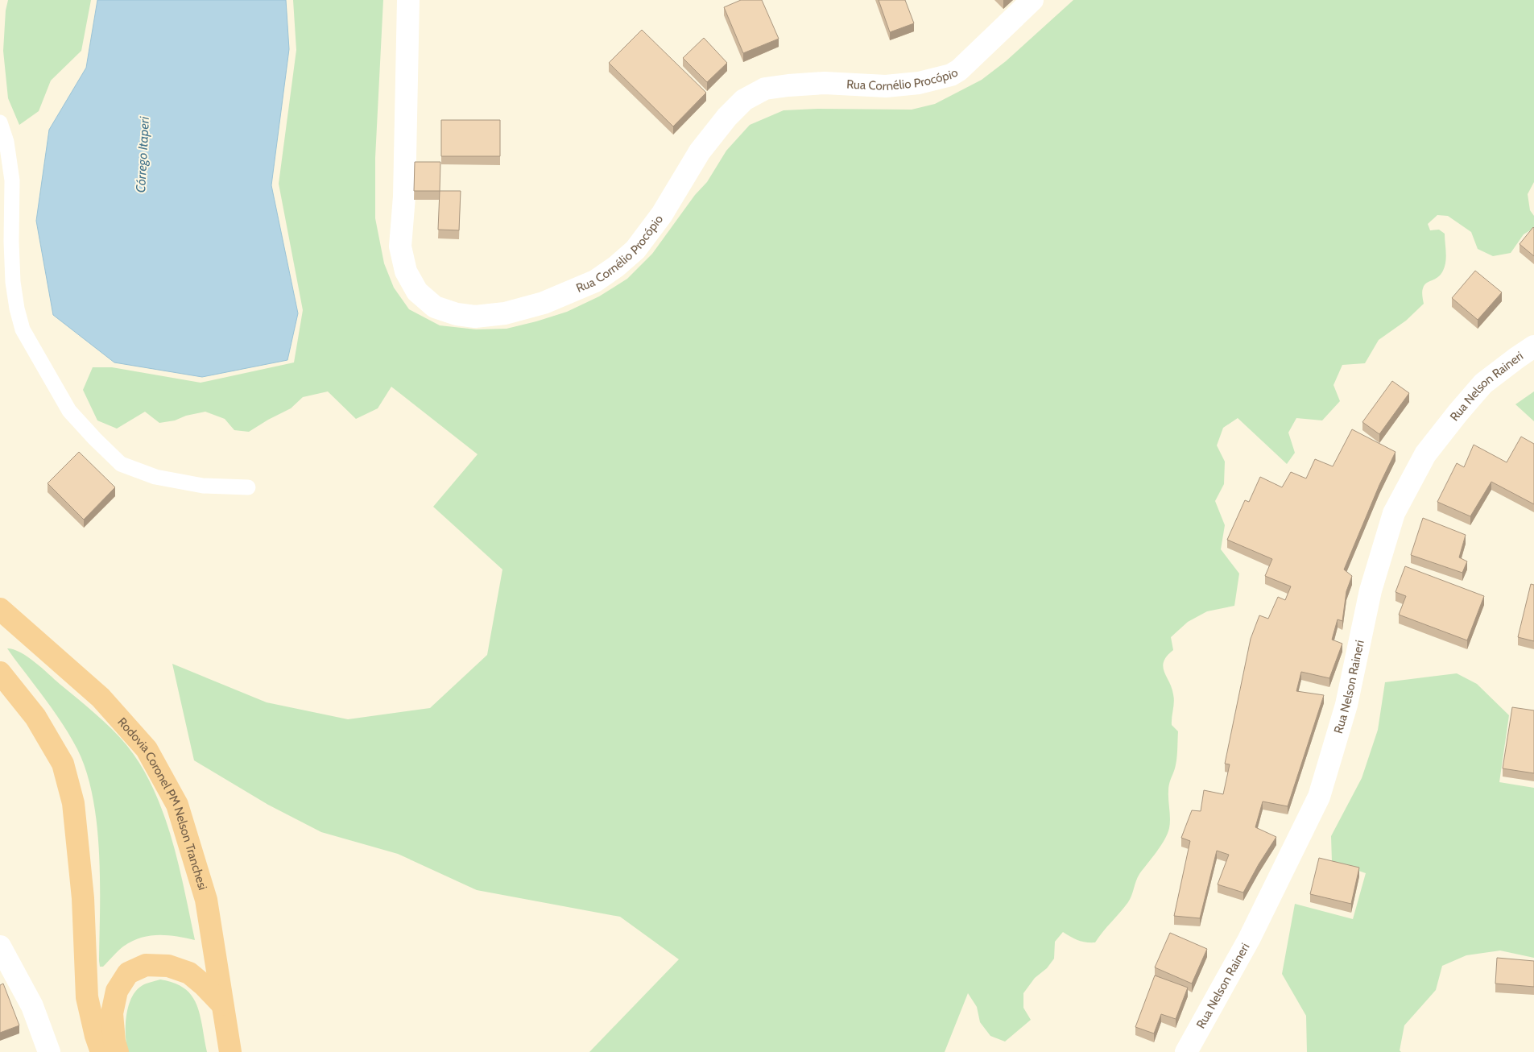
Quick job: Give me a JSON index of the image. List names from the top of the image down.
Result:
{
  "streets": {
    "highway": ["Rodovia Coronel PM Nelson Tranchesi"],
    "street": ["Rua Cornélio Procópio", "Rua Nelson Raineri"]
  },
  "water": ["Córrego Itaperi"]
}
